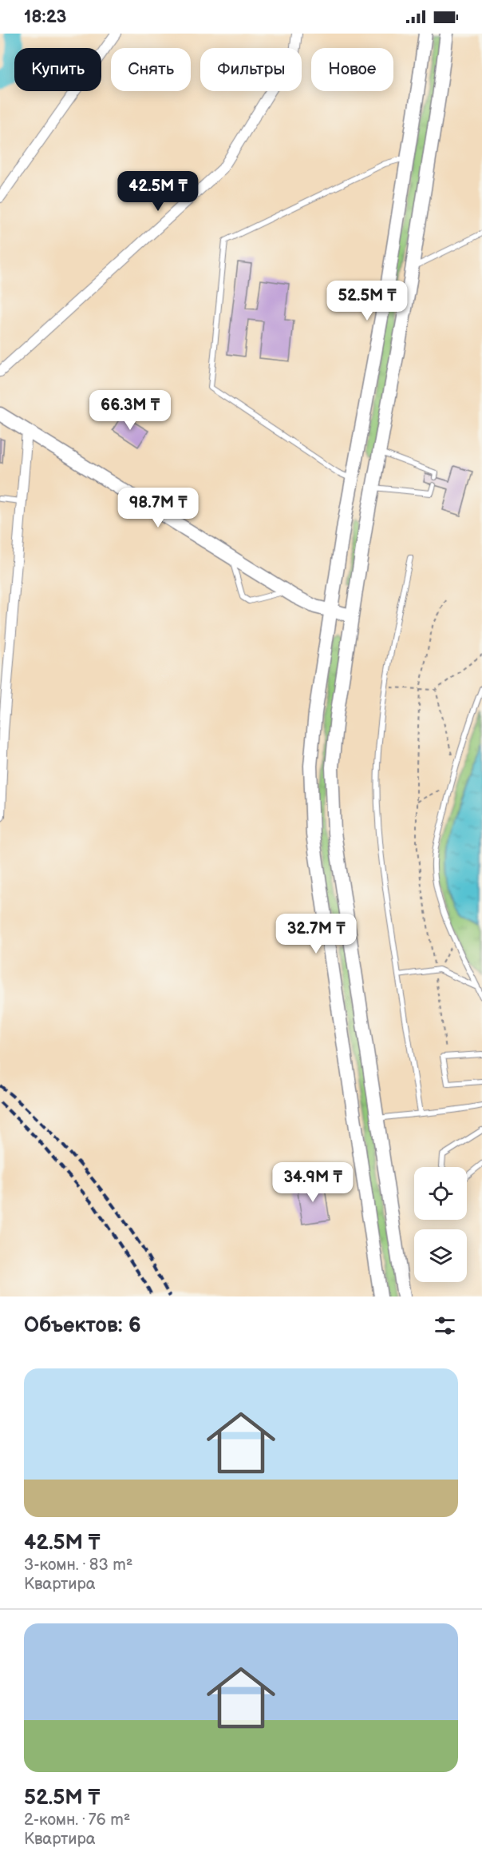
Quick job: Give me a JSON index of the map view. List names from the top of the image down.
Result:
{
  "page": {
    "status": "18:23",
    "chip": [
      "Купить",
      "Снять",
      "Фильтры",
      "Новое"
    ],
    "price": [
      "42.5M ₸",
      "52.5M ₸",
      "66.3M ₸",
      "98.7M ₸",
      "32.7M ₸",
      "34.9M ₸"
    ],
    "heading": "Объектов: 6",
    "list": [
      {
        "name": "42.5M ₸",
        "note": "3-комн. · 83 m² · Квартира"
      },
      {
        "name": "52.5M ₸",
        "note": "2-комн. · 76 m² · Квартира"
      }
    ]
  }
}
